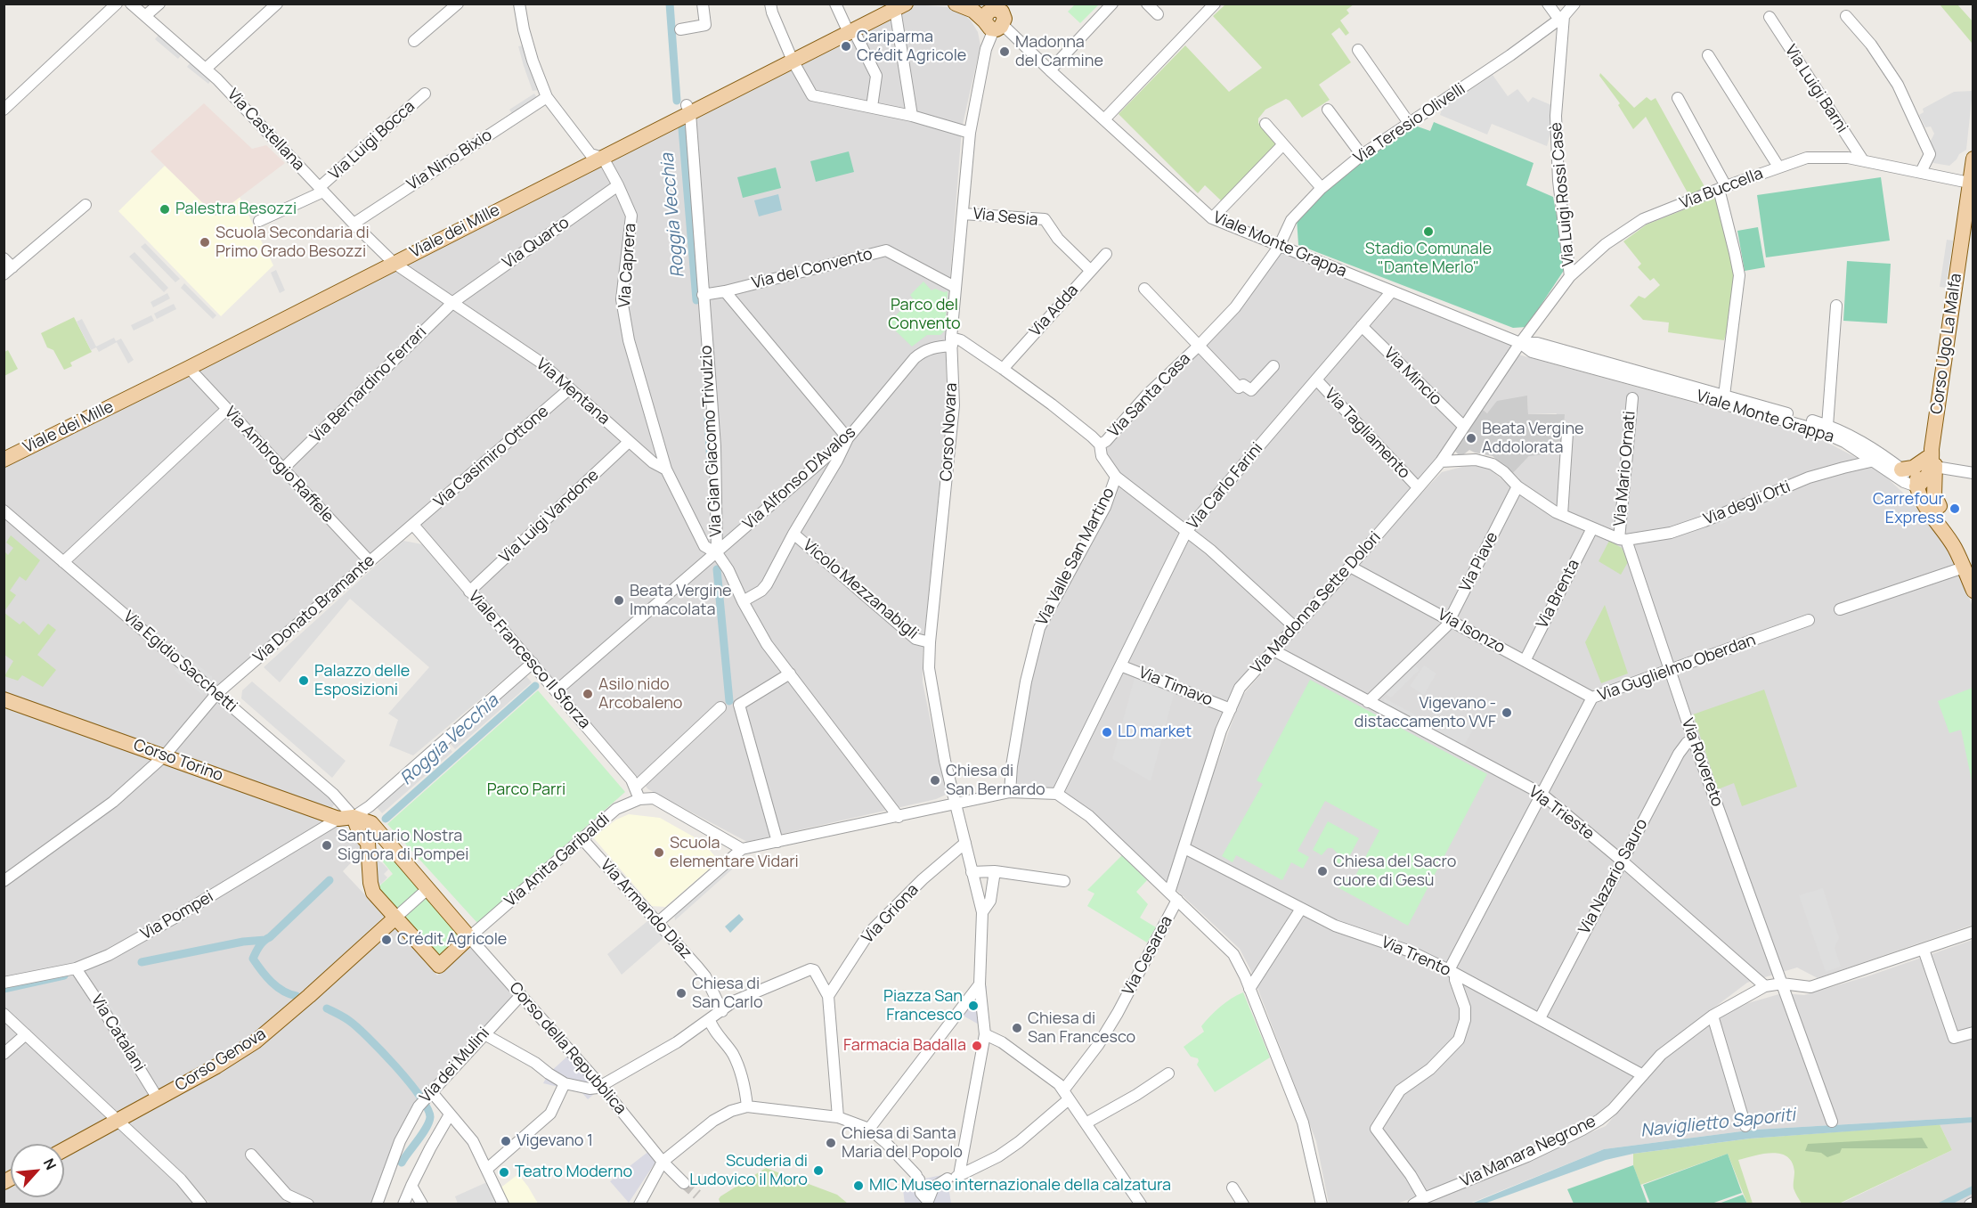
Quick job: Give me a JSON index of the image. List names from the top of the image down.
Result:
{
  "streets": {
    "main road": [
      "Viale dei Mille",
      "Corso Ugo La Malfa",
      "Corso Torino",
      "Corso Genova"
    ],
    "street": [
      "Via Luigi Barni",
      "Via Teresio Olivelli",
      "Via Castellana",
      "Via Luigi Bocca",
      "Via Nino Bixio",
      "Via Buccella",
      "Via Luigi Rossi Casè",
      "Via Sesia",
      "Via Quarto",
      "Viale Monte Grappa",
      "Via Caprera",
      "Via del Convento",
      "Via Adda",
      "Via Mincio",
      "Via Bernardino Ferrari",
      "Via Mentana",
      "Via Santa Casa",
      "Corso Novara",
      "Via Tagliamento",
      "Via Gian Giacomo Trivulzio",
      "Via Casimiro Ottone",
      "Via Ambrogio Raffele",
      "Via Mario Ornati",
      "Via Alfonso D'Avalos",
      "Via Carlo Farini",
      "Via degli Orti",
      "Via Luigi Vandone",
      "Via Valle San Martino",
      "Via Piave",
      "Vicolo Mezzanabigli",
      "Via Brenta",
      "Via Madonna Sette Dolori",
      "Via Donato Bramante",
      "Via Isonzo",
      "Viale Francesco II Sforza",
      "Via Egidio Sacchetti",
      "Via Guglielmo Oberdan",
      "Via Timavo",
      "Via Rovereto",
      "Via Trieste",
      "Via Anita Garibaldi",
      "Via Nazario Sauro",
      "Via Armando Diaz",
      "Via Griona",
      "Via Pompei",
      "Via Cesarea",
      "Via Trento",
      "Via Catalani",
      "Corso della Repubblica",
      "Via dei Mulini",
      "Via Manara Negrone"
    ]
  },
  "crossings": [
    ["Via Luigi Barni", "Via Buccella"],
    ["Via Teresio Olivelli", "Via Luigi Rossi Casè"],
    ["Via Teresio Olivelli", "Viale Monte Grappa"],
    ["Via Teresio Olivelli", "Via Santa Casa"],
    ["Via Castellana", "Via Luigi Bocca"],
    ["Via Castellana", "Via Nino Bixio"],
    ["Via Castellana", "Viale dei Mille"],
    ["Via Castellana", "Via Mentana"],
    ["Via Nino Bixio", "Via Caprera"],
    ["Via Buccella", "Via Luigi Rossi Casè"],
    ["Via Buccella", "Viale Monte Grappa"],
    ["Via Buccella", "Corso Ugo La Malfa"],
    ["Via Buccella", "Via Madonna Sette Dolori"],
    ["Via Sesia", "Via Adda"],
    ["Via Sesia", "Corso Novara"],
    ["Viale dei Mille", "Via Caprera"],
    ["Viale dei Mille", "Via Mentana"],
    ["Viale dei Mille", "Via Gian Giacomo Trivulzio"],
    ["Viale dei Mille", "Via Ambrogio Raffele"],
    ["Via Quarto", "Via Caprera"],
    ["Via Quarto", "Via Bernardino Ferrari"],
    ["Via Quarto", "Via Mentana"],
    ["Viale Monte Grappa", "Corso Ugo La Malfa"],
    ["Viale Monte Grappa", "Via Santa Casa"],
    ["Viale Monte Grappa", "Corso Novara"],
    ["Viale Monte Grappa", "Via Carlo Farini"],
    ["Viale Monte Grappa", "Via degli Orti"],
    ["Viale Monte Grappa", "Via Madonna Sette Dolori"],
    ["Via Caprera", "Via Mentana"],
    ["Via del Convento", "Corso Novara"],
    ["Via del Convento", "Via Gian Giacomo Trivulzio"],
    ["Via Adda", "Via Valle San Martino"],
    ["Via Mincio", "Via Carlo Farini"],
    ["Via Mincio", "Via Madonna Sette Dolori"],
    ["Via Bernardino Ferrari", "Via Mentana"],
    ["Via Bernardino Ferrari", "Via Ambrogio Raffele"],
    ["Via Mentana", "Via Gian Giacomo Trivulzio"],
    ["Via Mentana", "Via Casimiro Ottone"],
    ["Via Mentana", "Via Alfonso D'Avalos"],
    ["Via Mentana", "Via Luigi Vandone"],
    ["Via Santa Casa", "Via Valle San Martino"],
    ["Corso Novara", "Via Alfonso D'Avalos"],
    ["Corso Novara", "Via Valle San Martino"],
    ["Corso Novara", "Vicolo Mezzanabigli"],
    ["Corso Novara", "Via Griona"],
    ["Via Tagliamento", "Via Carlo Farini"],
    ["Via Tagliamento", "Via Madonna Sette Dolori"],
    ["Via Gian Giacomo Trivulzio", "Via Alfonso D'Avalos"],
    ["Via Casimiro Ottone", "Via Donato Bramante"],
    ["Via Casimiro Ottone", "Viale Francesco II Sforza"],
    ["Via Ambrogio Raffele", "Via Donato Bramante"],
    ["Via Mario Ornati", "Via degli Orti"],
    ["Via Mario Ornati", "Via Rovereto"],
    ["Via Alfonso D'Avalos", "Via Valle San Martino"],
    ["Via Alfonso D'Avalos", "Viale Francesco II Sforza"],
    ["Via Carlo Farini", "Via Timavo"],
    ["Via degli Orti", "Via Rovereto"],
    ["Via Luigi Vandone", "Viale Francesco II Sforza"],
    ["Via Piave", "Via Isonzo"],
    ["Via Piave", "Via Trieste"],
    ["Via Brenta", "Via Isonzo"],
    ["Via Madonna Sette Dolori", "Via Isonzo"],
    ["Via Madonna Sette Dolori", "Via Timavo"],
    ["Via Madonna Sette Dolori", "Via Trieste"],
    ["Via Madonna Sette Dolori", "Via Cesarea"],
    ["Via Madonna Sette Dolori", "Via Trento"],
    ["Via Donato Bramante", "Viale Francesco II Sforza"],
    ["Via Donato Bramante", "Via Egidio Sacchetti"],
    ["Via Donato Bramante", "Corso Torino"],
    ["Via Isonzo", "Via Guglielmo Oberdan"],
    ["Viale Francesco II Sforza", "Via Anita Garibaldi"],
    ["Viale Francesco II Sforza", "Via Pompei"],
    ["Via Egidio Sacchetti", "Corso Torino"],
    ["Via Egidio Sacchetti", "Via Pompei"],
    ["Via Guglielmo Oberdan", "Via Rovereto"],
    ["Via Guglielmo Oberdan", "Via Trieste"],
    ["Via Guglielmo Oberdan", "Via Trento"],
    ["Corso Torino", "Via Anita Garibaldi"],
    ["Corso Torino", "Via Pompei"],
    ["Corso Torino", "Corso della Repubblica"],
    ["Via Rovereto", "Via Nazario Sauro"],
    ["Via Rovereto", "Via Manara Negrone"],
    ["Via Trieste", "Via Nazario Sauro"],
    ["Via Trieste", "Via Manara Negrone"],
    ["Via Anita Garibaldi", "Via Armando Diaz"],
    ["Via Anita Garibaldi", "Corso della Repubblica"],
    ["Via Nazario Sauro", "Via Trento"],
    ["Via Pompei", "Via Catalani"],
    ["Via Trento", "Via Manara Negrone"],
    ["Via Catalani", "Corso Genova"],
    ["Corso della Repubblica", "Via dei Mulini"]
  ],
  "water": ["Roggia Vecchia", "Naviglietto Saporiti"],
  "parks": ["Parco del Convento", "Parco Parri"],
  "places": [
    "Cariparma Crédit Agricole",
    "Madonna del Carmine",
    "Palestra Besozzi",
    "Stadio Comunale \"Dante Merlo\"",
    "Scuola Secondaria di Primo Grado Besozzi",
    "Beata Vergine Addolorata",
    "Carrefour Express",
    "Beata Vergine Immacolata",
    "Palazzo delle Esposizioni",
    "Asilo nido Arcobaleno",
    "Vigevano - distaccamento VVF",
    "LD market",
    "Chiesa di San Bernardo",
    "Santuario Nostra Signora di Pompei",
    "Scuola elementare Vidari",
    "Chiesa del Sacro cuore di Gesù",
    "Crédit Agricole",
    "Chiesa di San Carlo",
    "Piazza San Francesco",
    "Chiesa di San Francesco",
    "Farmacia Badalla",
    "Vigevano 1",
    "Chiesa di Santa Maria del Popolo",
    "Scuderia di Ludovico il Moro",
    "Teatro Moderno",
    "MIC Museo internazionale della calzatura"
  ],
  "north": "top right"
}
